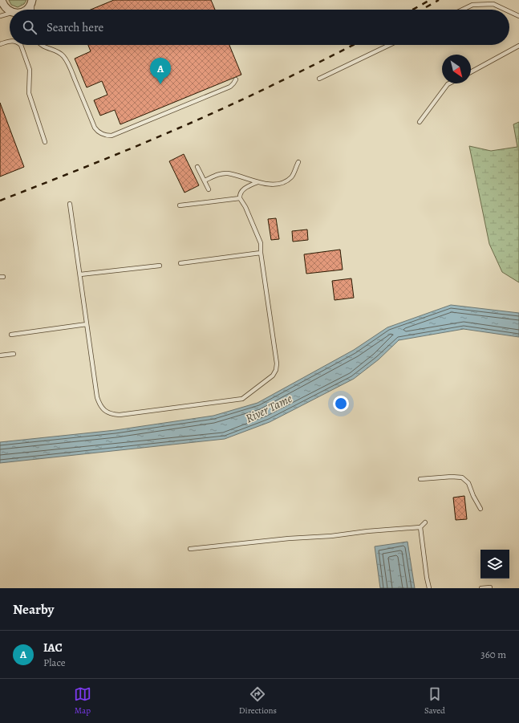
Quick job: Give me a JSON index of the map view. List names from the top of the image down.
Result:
{
  "water": ["River Tame"],
  "north": "bottom right",
  "page": {
    "search": "Search here",
    "pins": "A",
    "heading": "Nearby",
    "list": [
      {
        "mark": "A",
        "name": "IAC",
        "note": "Place",
        "value": "360 m"
      }
    ],
    "nav": ["Map", "Directions", "Saved"]
  }
}
